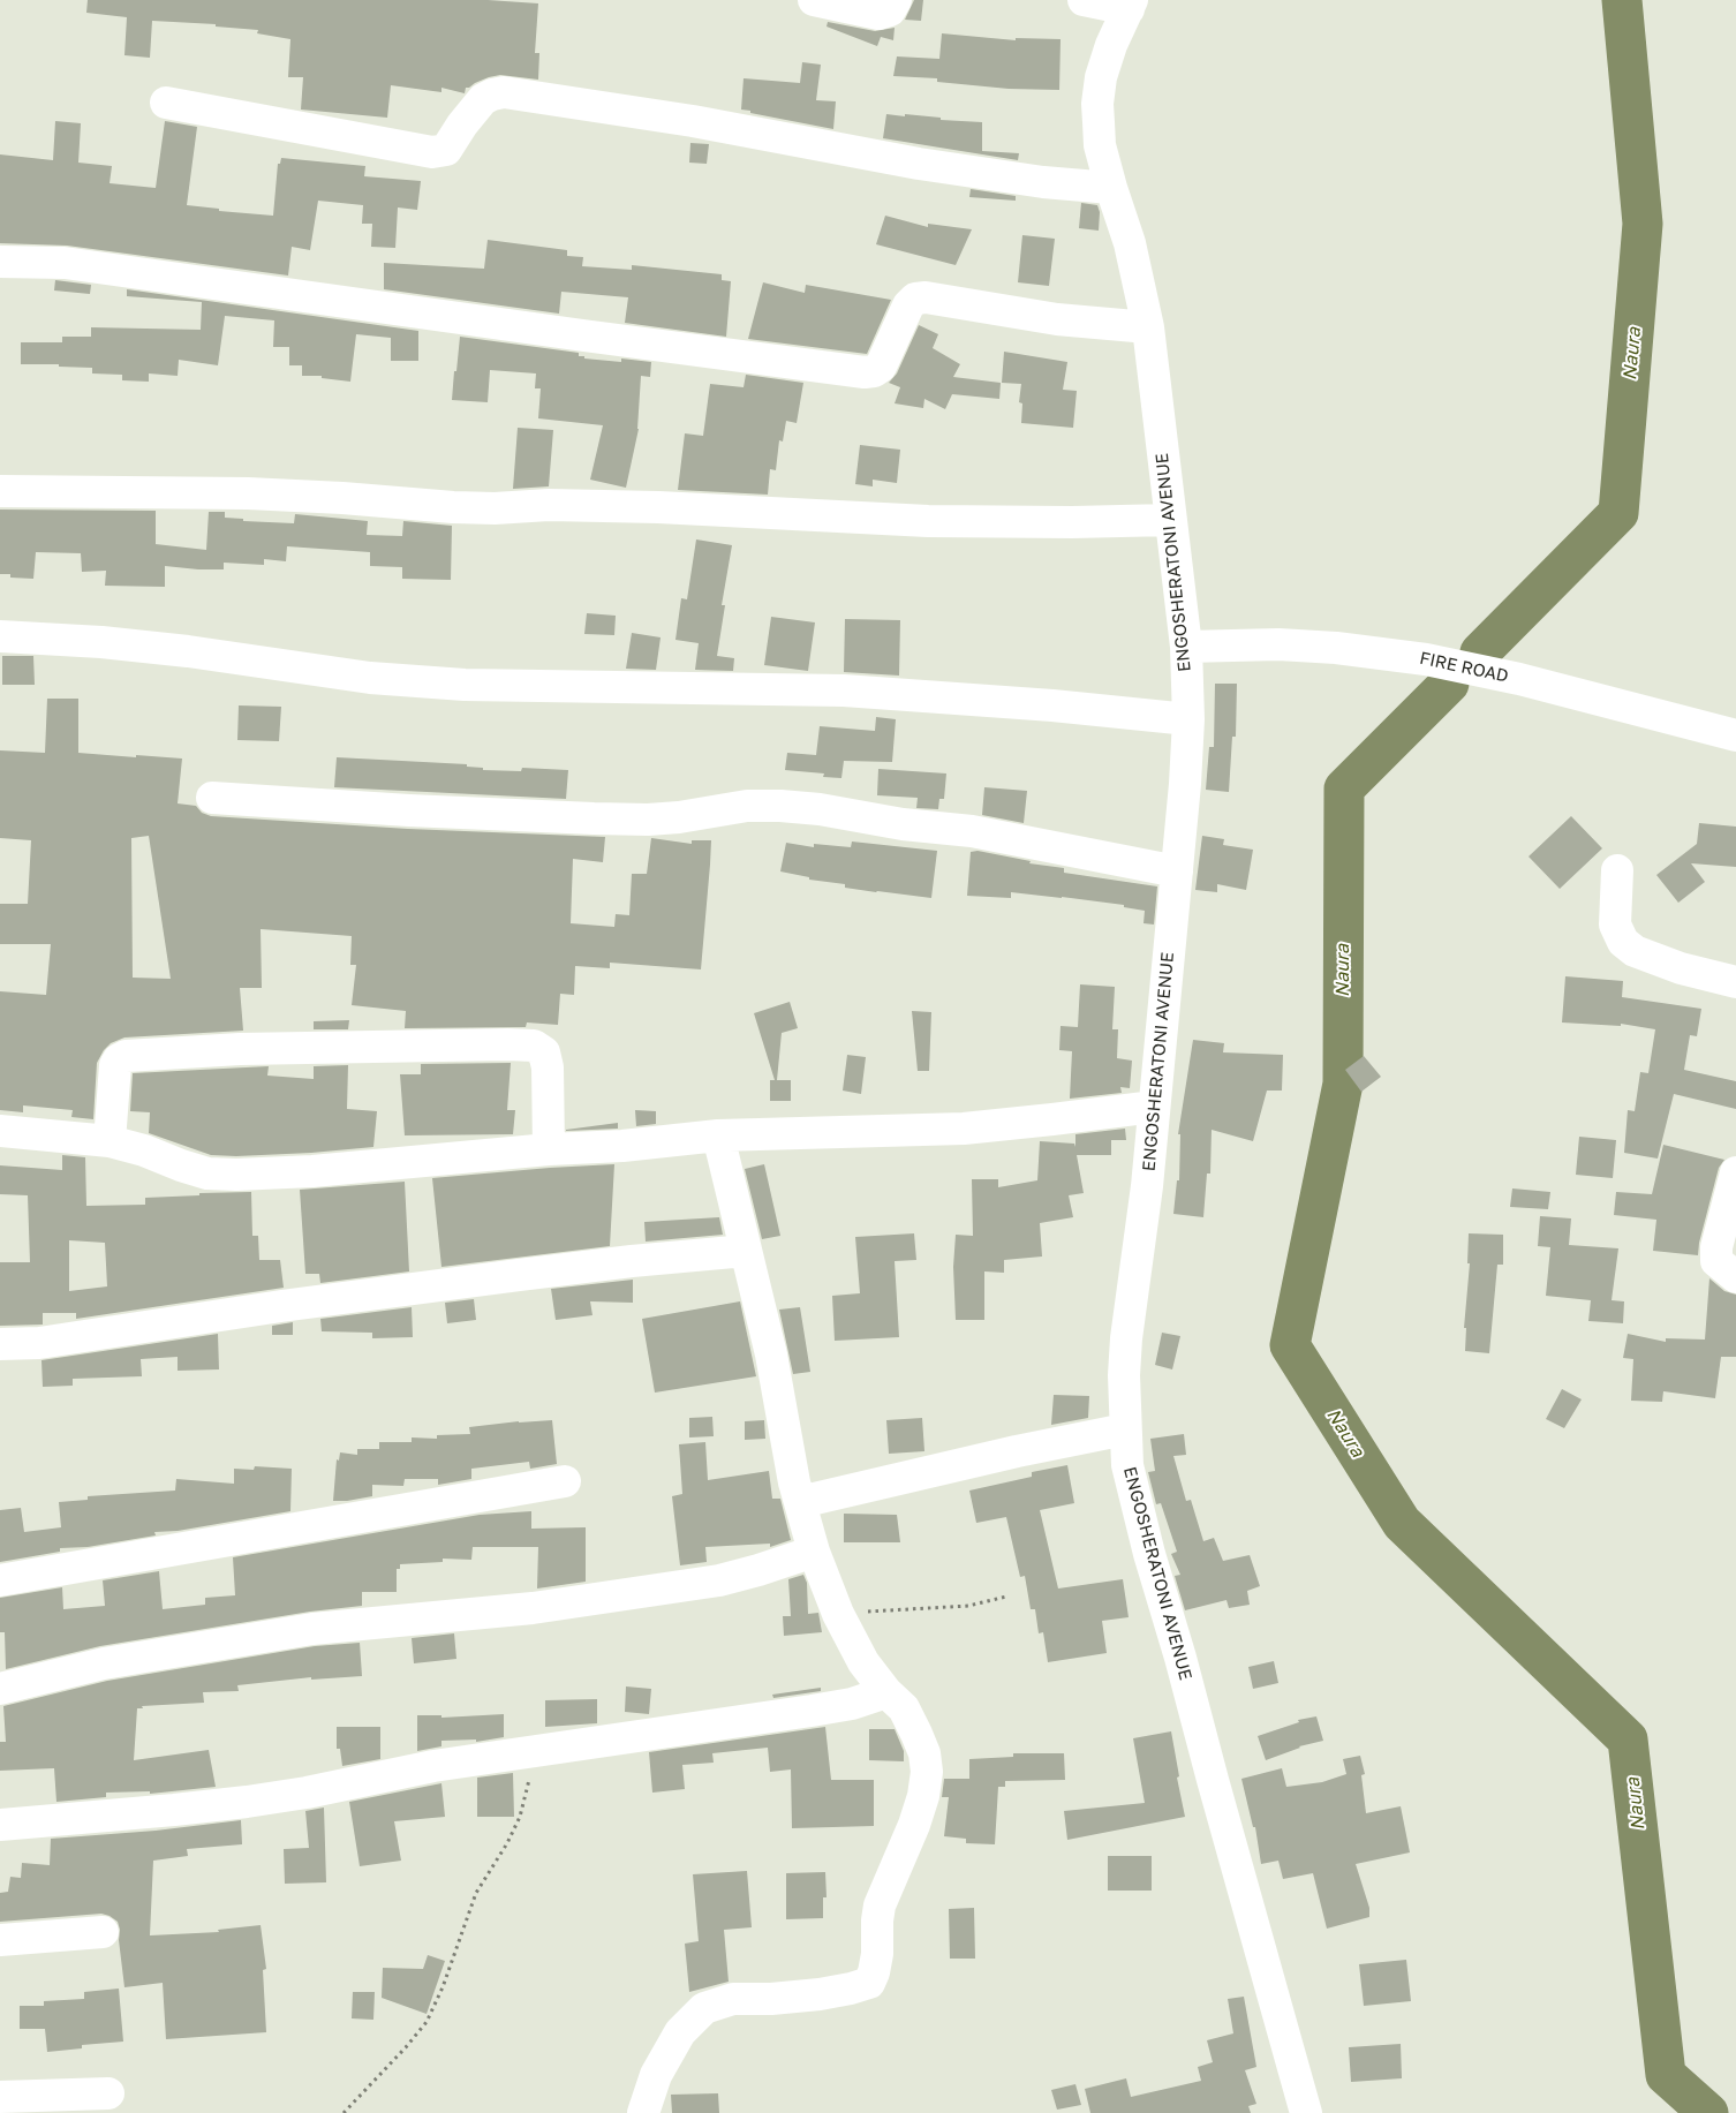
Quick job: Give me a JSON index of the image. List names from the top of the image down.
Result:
{
  "streets": {
    "street": ["ENGOSHERATONI AVENUE", "FIRE ROAD"]
  },
  "crossings": [
    ["ENGOSHERATONI AVENUE", "FIRE ROAD"]
  ],
  "water": ["Naura"]
}
